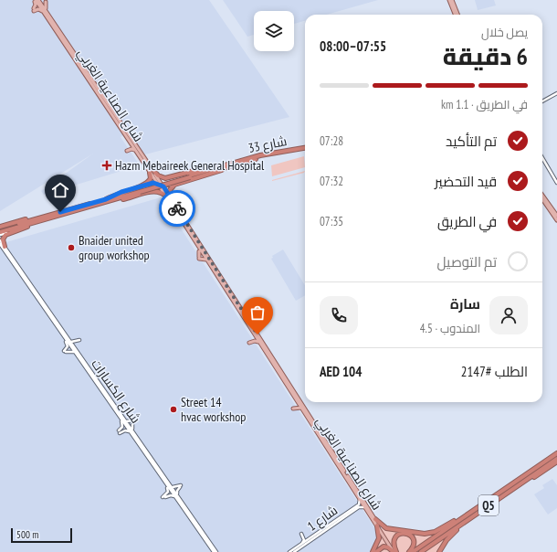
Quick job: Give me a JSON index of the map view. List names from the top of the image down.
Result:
{
  "streets": {
    "highway": ["شارع 33", "Q5"],
    "main road": ["شارع الصناعية الغربي"],
    "street": ["شارع الكسارات", "شارع 1"]
  },
  "places": {
    "health": ["Hazm Mebaireek General Hospital"],
    "other": ["Bnaider united group workshop", "Street 14 hvac workshop"]
  },
  "scale_bar": "500 m",
  "page": {
    "heading": ["6 دقيقة", "يصل خلال", "07:55–08:00"],
    "panel": [
      "سارة",
      "المندوب · 4.5",
      "الطلب #2147",
      "AED 104"
    ],
    "bar": "في الطريق · 1.1 km",
    "list": [
      ["تم التأكيد", "07:28"],
      ["قيد التحضير", "07:32"],
      ["في الطريق", "07:35"],
      "تم التوصيل"
    ],
    "scale": "500 m"
  }
}
